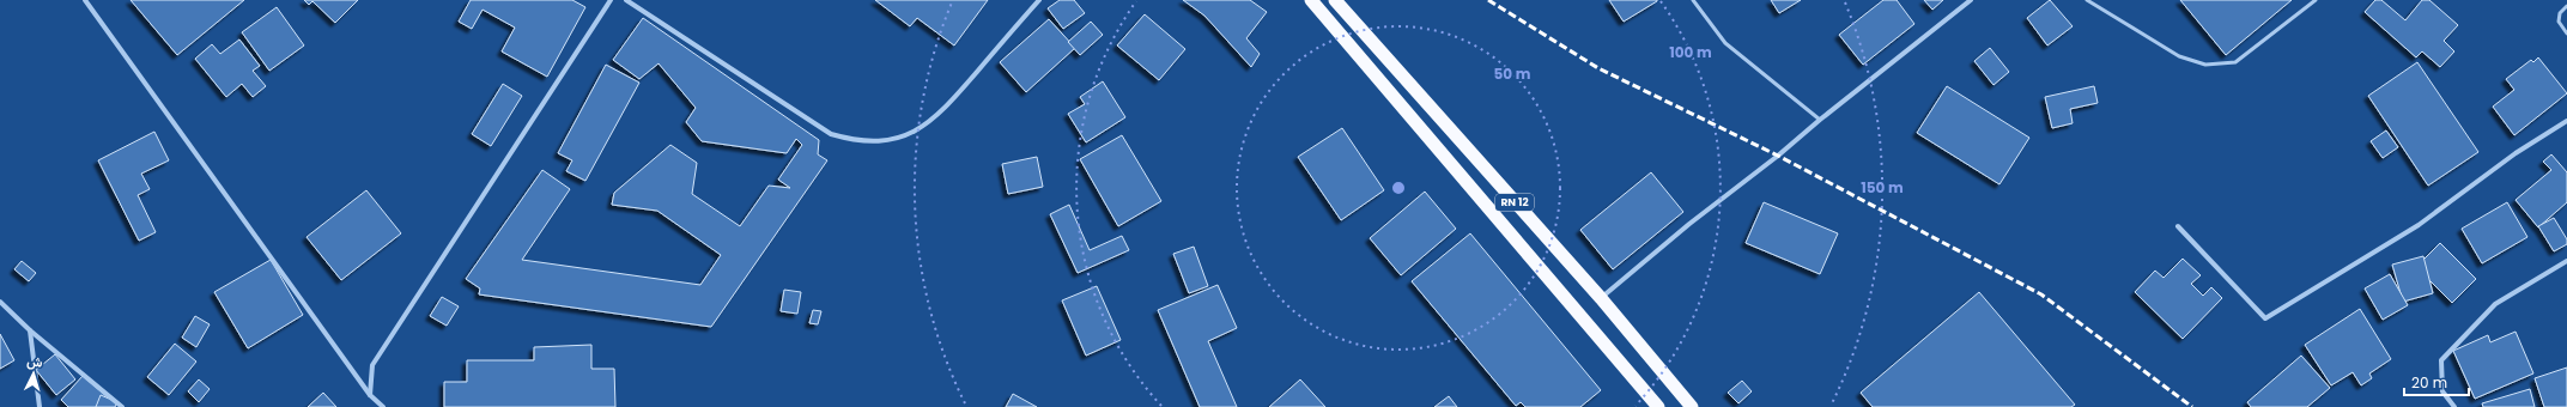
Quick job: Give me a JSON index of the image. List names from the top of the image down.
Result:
{
  "streets": {
    "highway": ["RN 12"]
  },
  "scale_bar": "20 m",
  "north": "top",
  "rings": ["100 m", "50 m", "150 m"]
}
